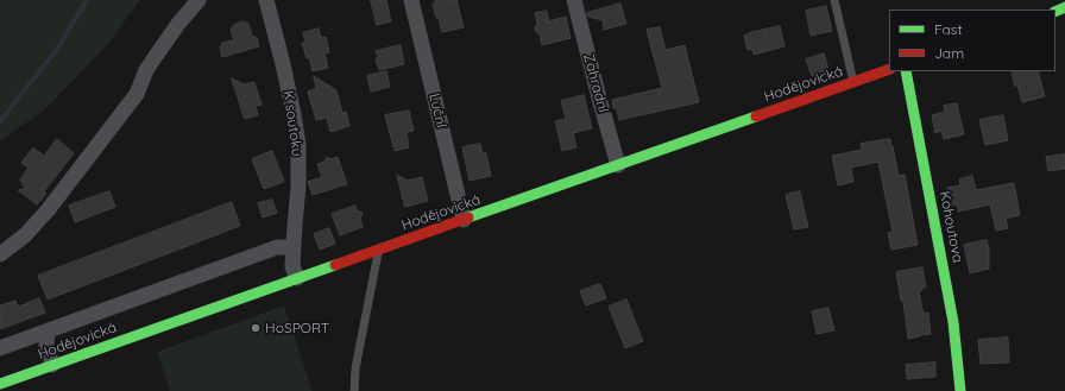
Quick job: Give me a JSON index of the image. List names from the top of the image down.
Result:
{
  "streets": {
    "street": [
      "Zahradní",
      "Hodějovická",
      "Luční",
      "K soutoku",
      "Kohoutova"
    ]
  },
  "crossings": [
    ["Zahradní", "Hodějovická"],
    ["Hodějovická", "Luční"],
    ["Hodějovická", "K soutoku"]
  ],
  "places": ["HoSPORT"],
  "legend": ["Fast", "Jam"]
}
